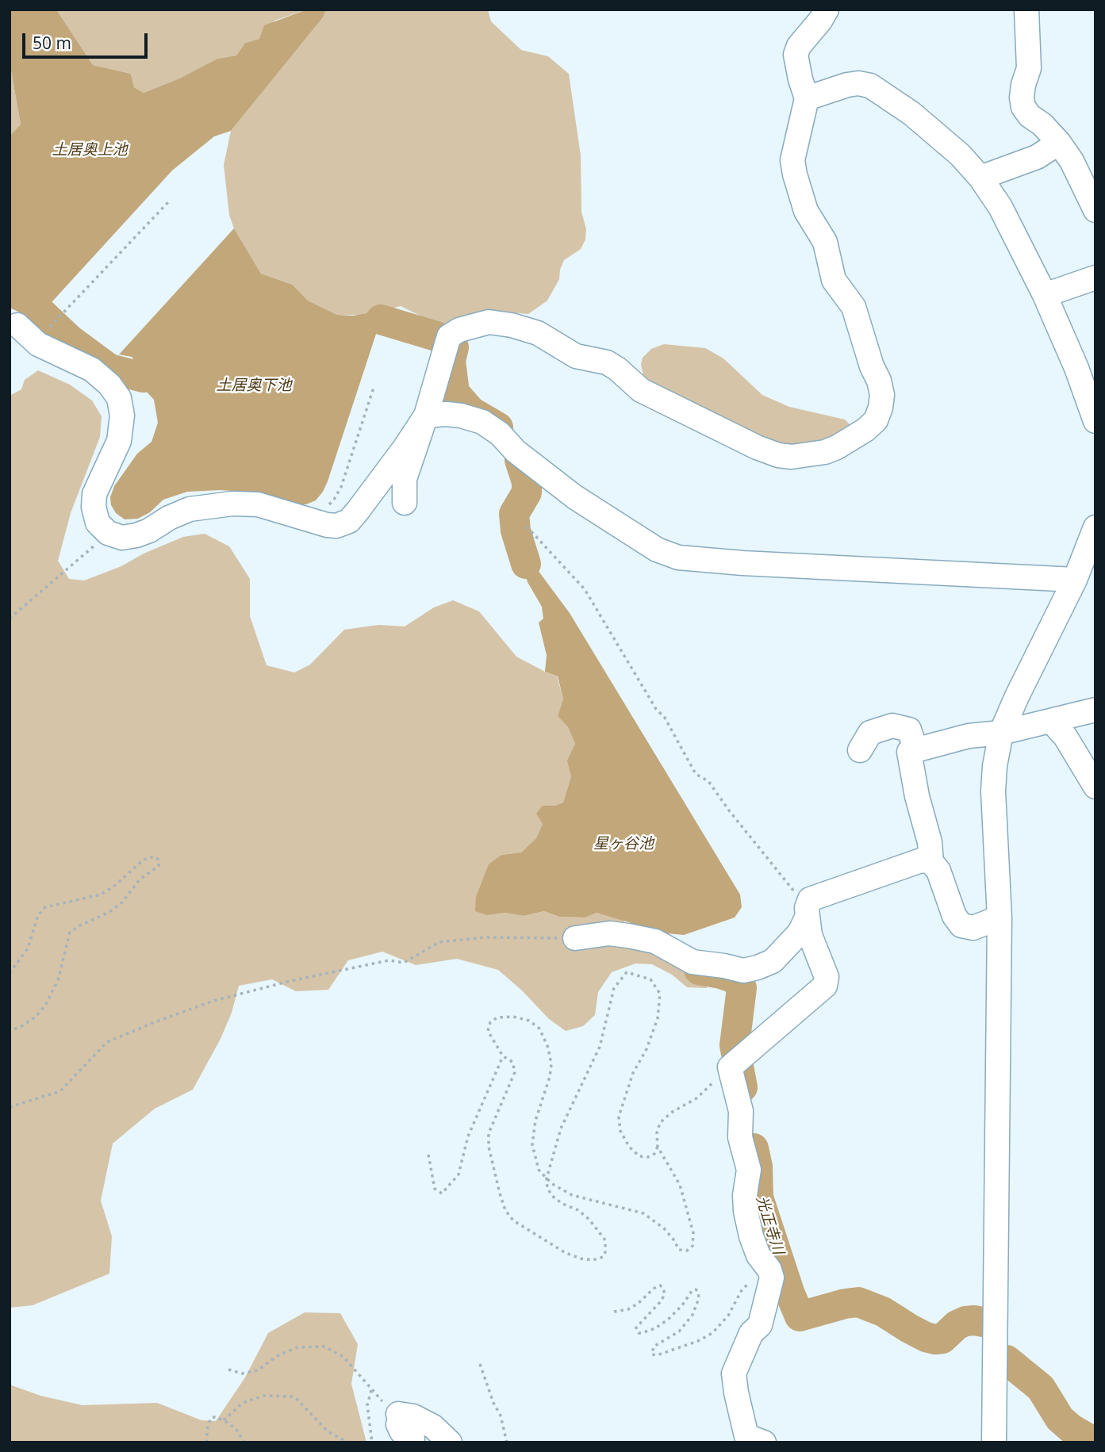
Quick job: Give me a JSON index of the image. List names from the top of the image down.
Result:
{
  "water": [
    "土居奥上池",
    "土居奥下池",
    "星ヶ谷池",
    "光正寺川"
  ],
  "scale_bar": "50 m"
}
